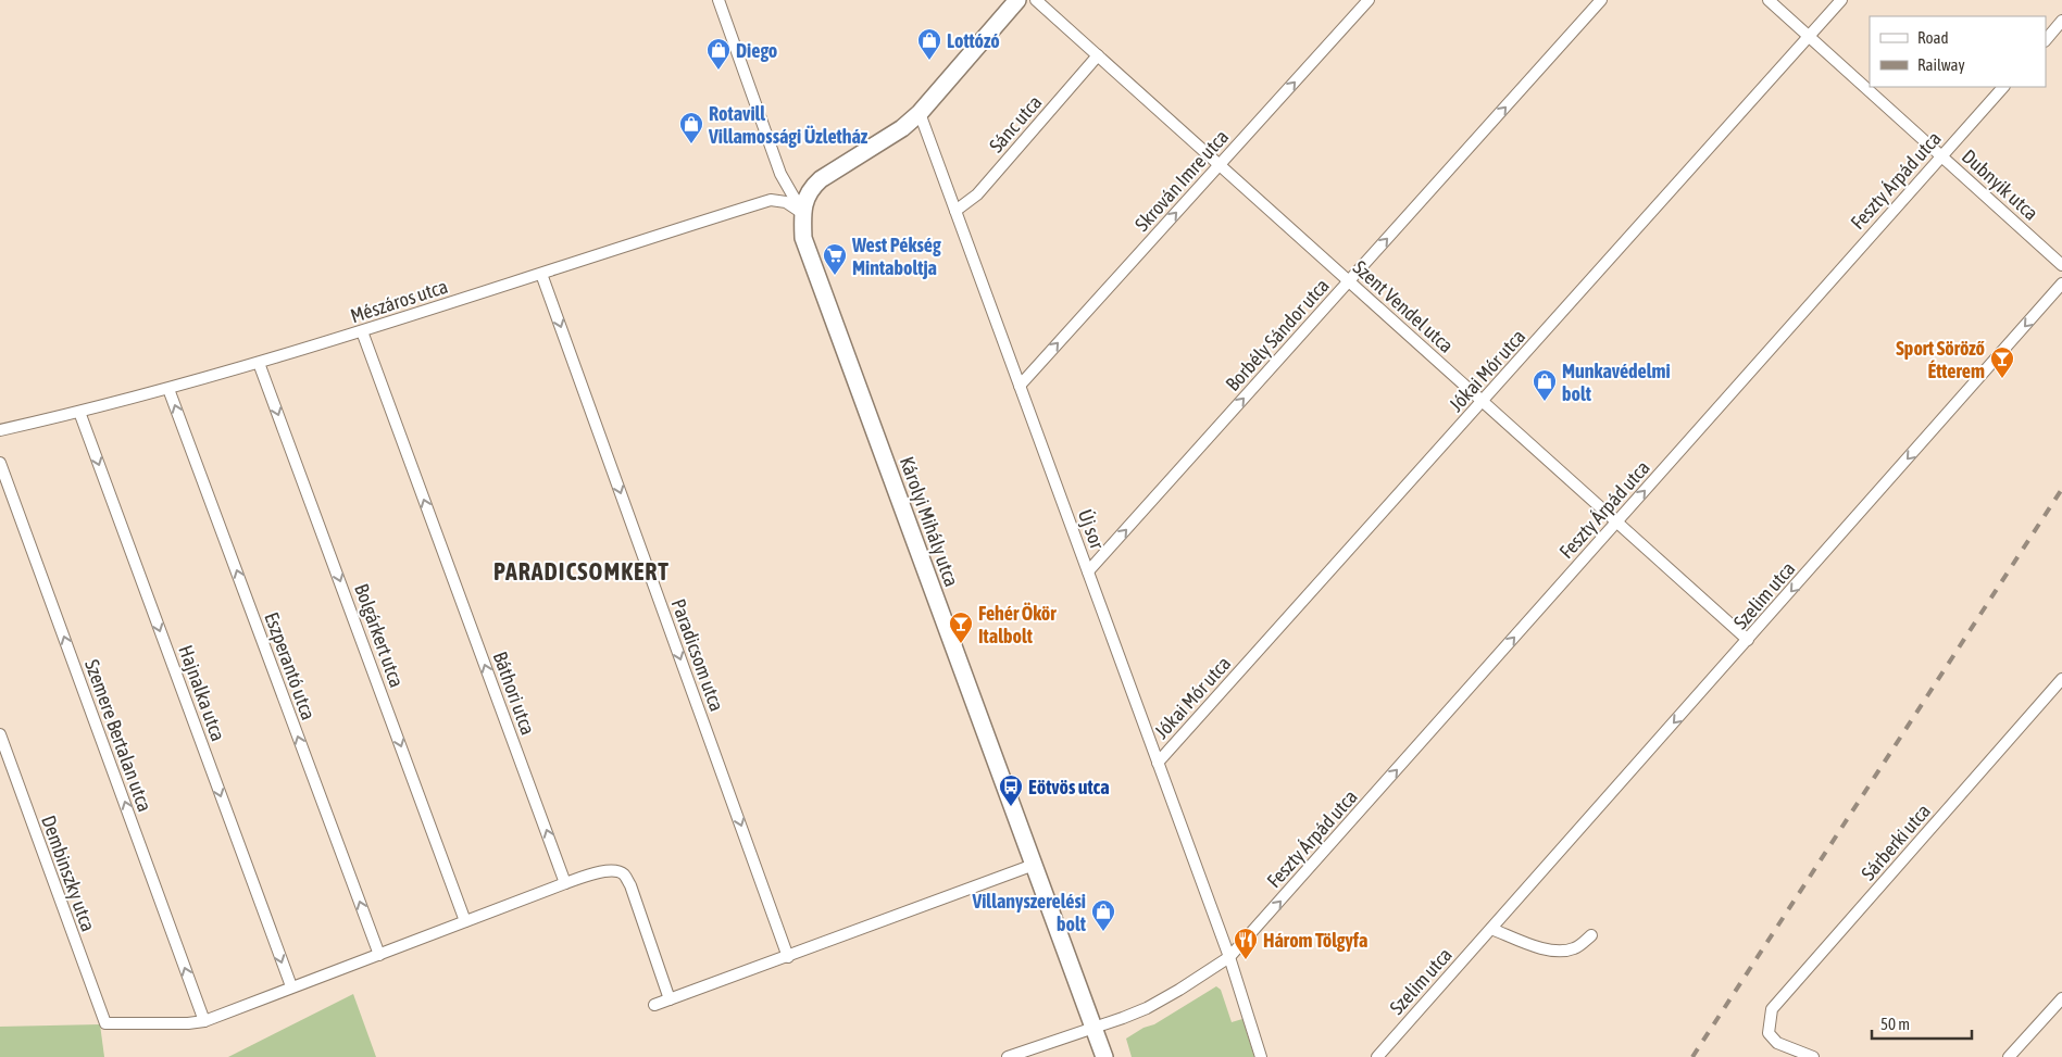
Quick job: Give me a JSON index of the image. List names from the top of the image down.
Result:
{
  "streets": {
    "street": [
      "Sánc utca",
      "Skrován Imre utca",
      "Feszty Árpád utca",
      "Dubnyik utca",
      "Mészáros utca",
      "Szent Vendel utca",
      "Borbély Sándor utca",
      "Jókai Mór utca",
      "Károlyi Mihály utca",
      "Új sor",
      "Szelim utca",
      "Bolgárkert utca",
      "Paradicsom utca",
      "Eszperantó utca",
      "Hajnalka utca",
      "Báthori utca",
      "Szemere Bertalan utca",
      "Sárberki utca",
      "Dembinszky utca"
    ]
  },
  "crossings": [
    ["Sánc utca", "Szent Vendel utca"],
    ["Sánc utca", "Új sor"],
    ["Skrován Imre utca", "Szent Vendel utca"],
    ["Skrován Imre utca", "Új sor"],
    ["Feszty Árpád utca", "Dubnyik utca"],
    ["Feszty Árpád utca", "Szent Vendel utca"],
    ["Feszty Árpád utca", "Károlyi Mihály utca"],
    ["Feszty Árpád utca", "Új sor"],
    ["Dubnyik utca", "Jókai Mór utca"],
    ["Mészáros utca", "Károlyi Mihály utca"],
    ["Mészáros utca", "Bolgárkert utca"],
    ["Mészáros utca", "Paradicsom utca"],
    ["Mészáros utca", "Eszperantó utca"],
    ["Mészáros utca", "Hajnalka utca"],
    ["Mészáros utca", "Báthori utca"],
    ["Szent Vendel utca", "Borbély Sándor utca"],
    ["Szent Vendel utca", "Jókai Mór utca"],
    ["Szent Vendel utca", "Szelim utca"],
    ["Borbély Sándor utca", "Új sor"],
    ["Jókai Mór utca", "Új sor"],
    ["Szemere Bertalan utca", "Dembinszky utca"]
  ],
  "one_way": [
    "Skrován Imre utca",
    "Feszty Árpád utca",
    "Borbély Sándor utca",
    "Szelim utca",
    "Bolgárkert utca",
    "Paradicsom utca",
    "Eszperantó utca",
    "Hajnalka utca",
    "Báthori utca",
    "Szemere Bertalan utca"
  ],
  "districts": ["PARADICSOMKERT"],
  "places": {
    "shop": [
      "Lottózó",
      "Diego",
      "Rotavill Villamossági Üzletház",
      "Munkavédelmi bolt",
      "Villanyszerelési bolt"
    ],
    "supermarket": ["West Pékség Mintaboltja"],
    "bar": ["Sport Söröző Étterem", "Fehér Ökör Italbolt"],
    "bus stop": ["Eötvös utca"],
    "restaurant": ["Három Tölgyfa"]
  },
  "legend": ["Road", "Railway"],
  "scale_bar": "50 m"
}
